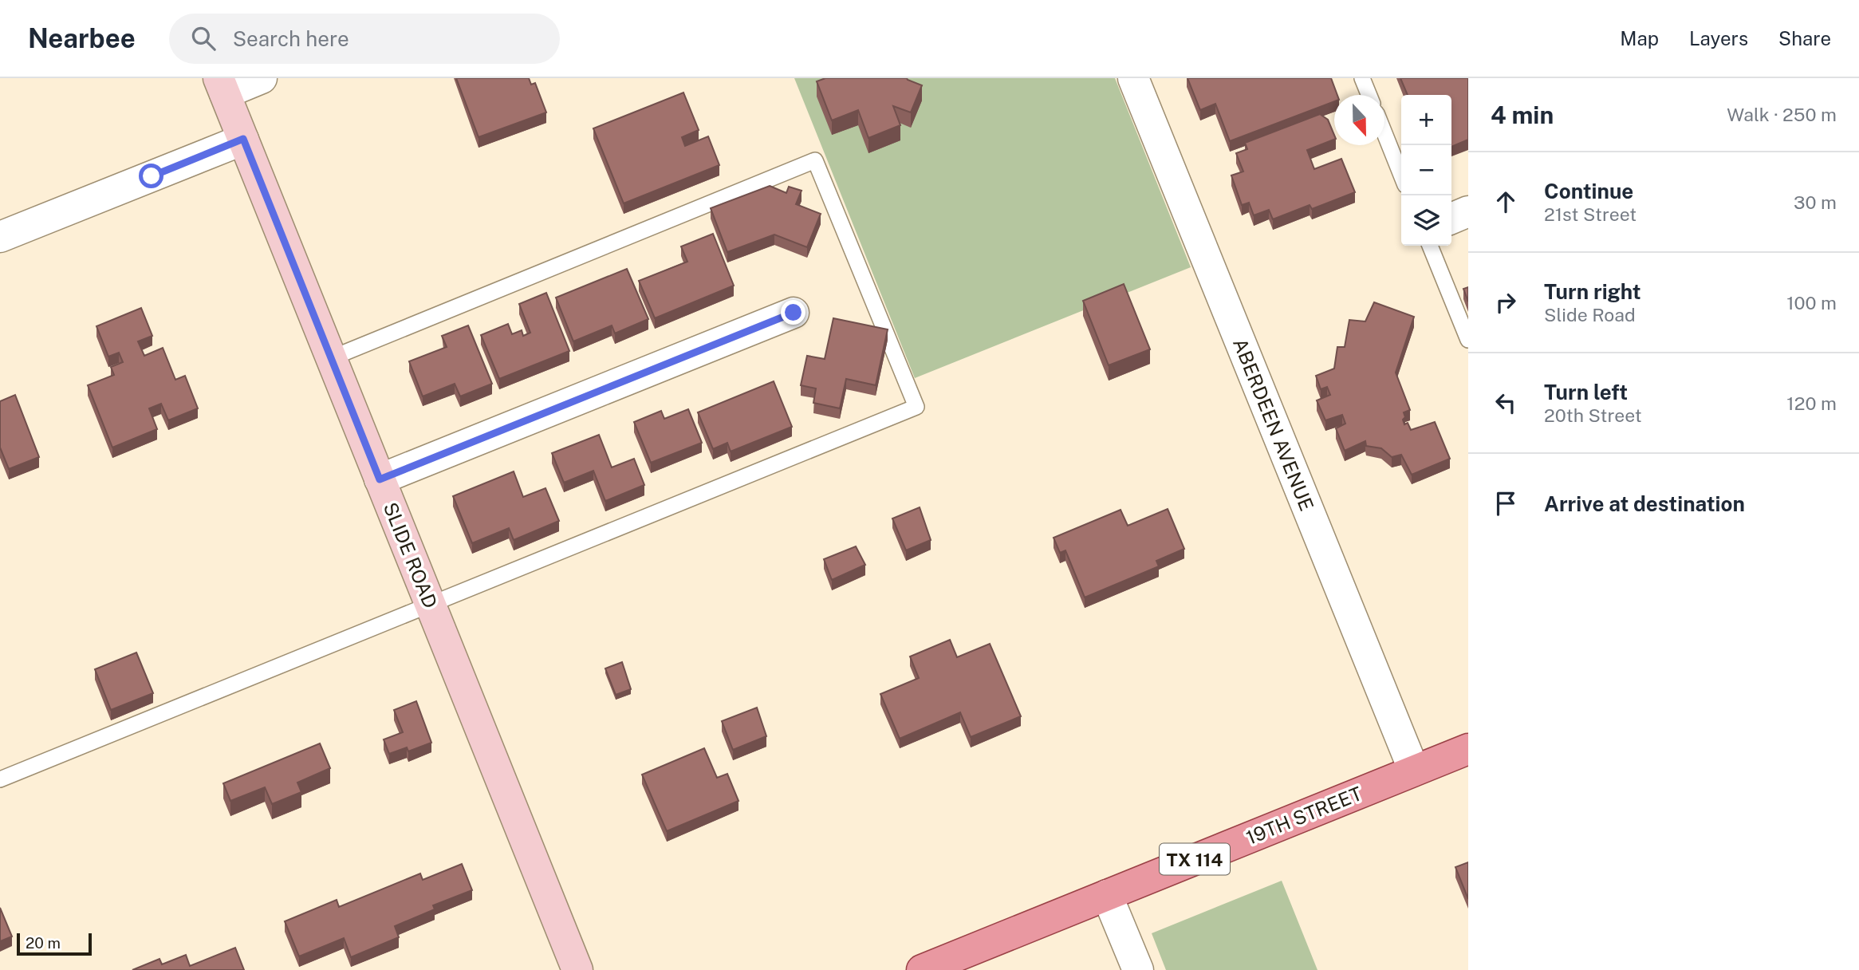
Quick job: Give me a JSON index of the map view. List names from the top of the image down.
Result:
{
  "streets": {
    "main road": ["SLIDE ROAD", "19TH STREET", "TX 114"],
    "street": ["ABERDEEN AVENUE"]
  },
  "crossings": [
    ["ABERDEEN AVENUE", "19TH STREET"]
  ],
  "scale_bar": "20 m",
  "north": "bottom",
  "page": {
    "header": "Nearbee",
    "search": "Search here",
    "nav": ["Map", "Layers", "Share"],
    "heading": ["4 min", "Walk · 250 m"],
    "map_buttons": ["+", "−"],
    "list": [
      ["Continue", "21st Street", "30 m"],
      ["Turn right", "Slide Road", "100 m"],
      ["Turn left", "20th Street", "120 m"],
      "Arrive at destination"
    ],
    "scale": "20 m"
  }
}
